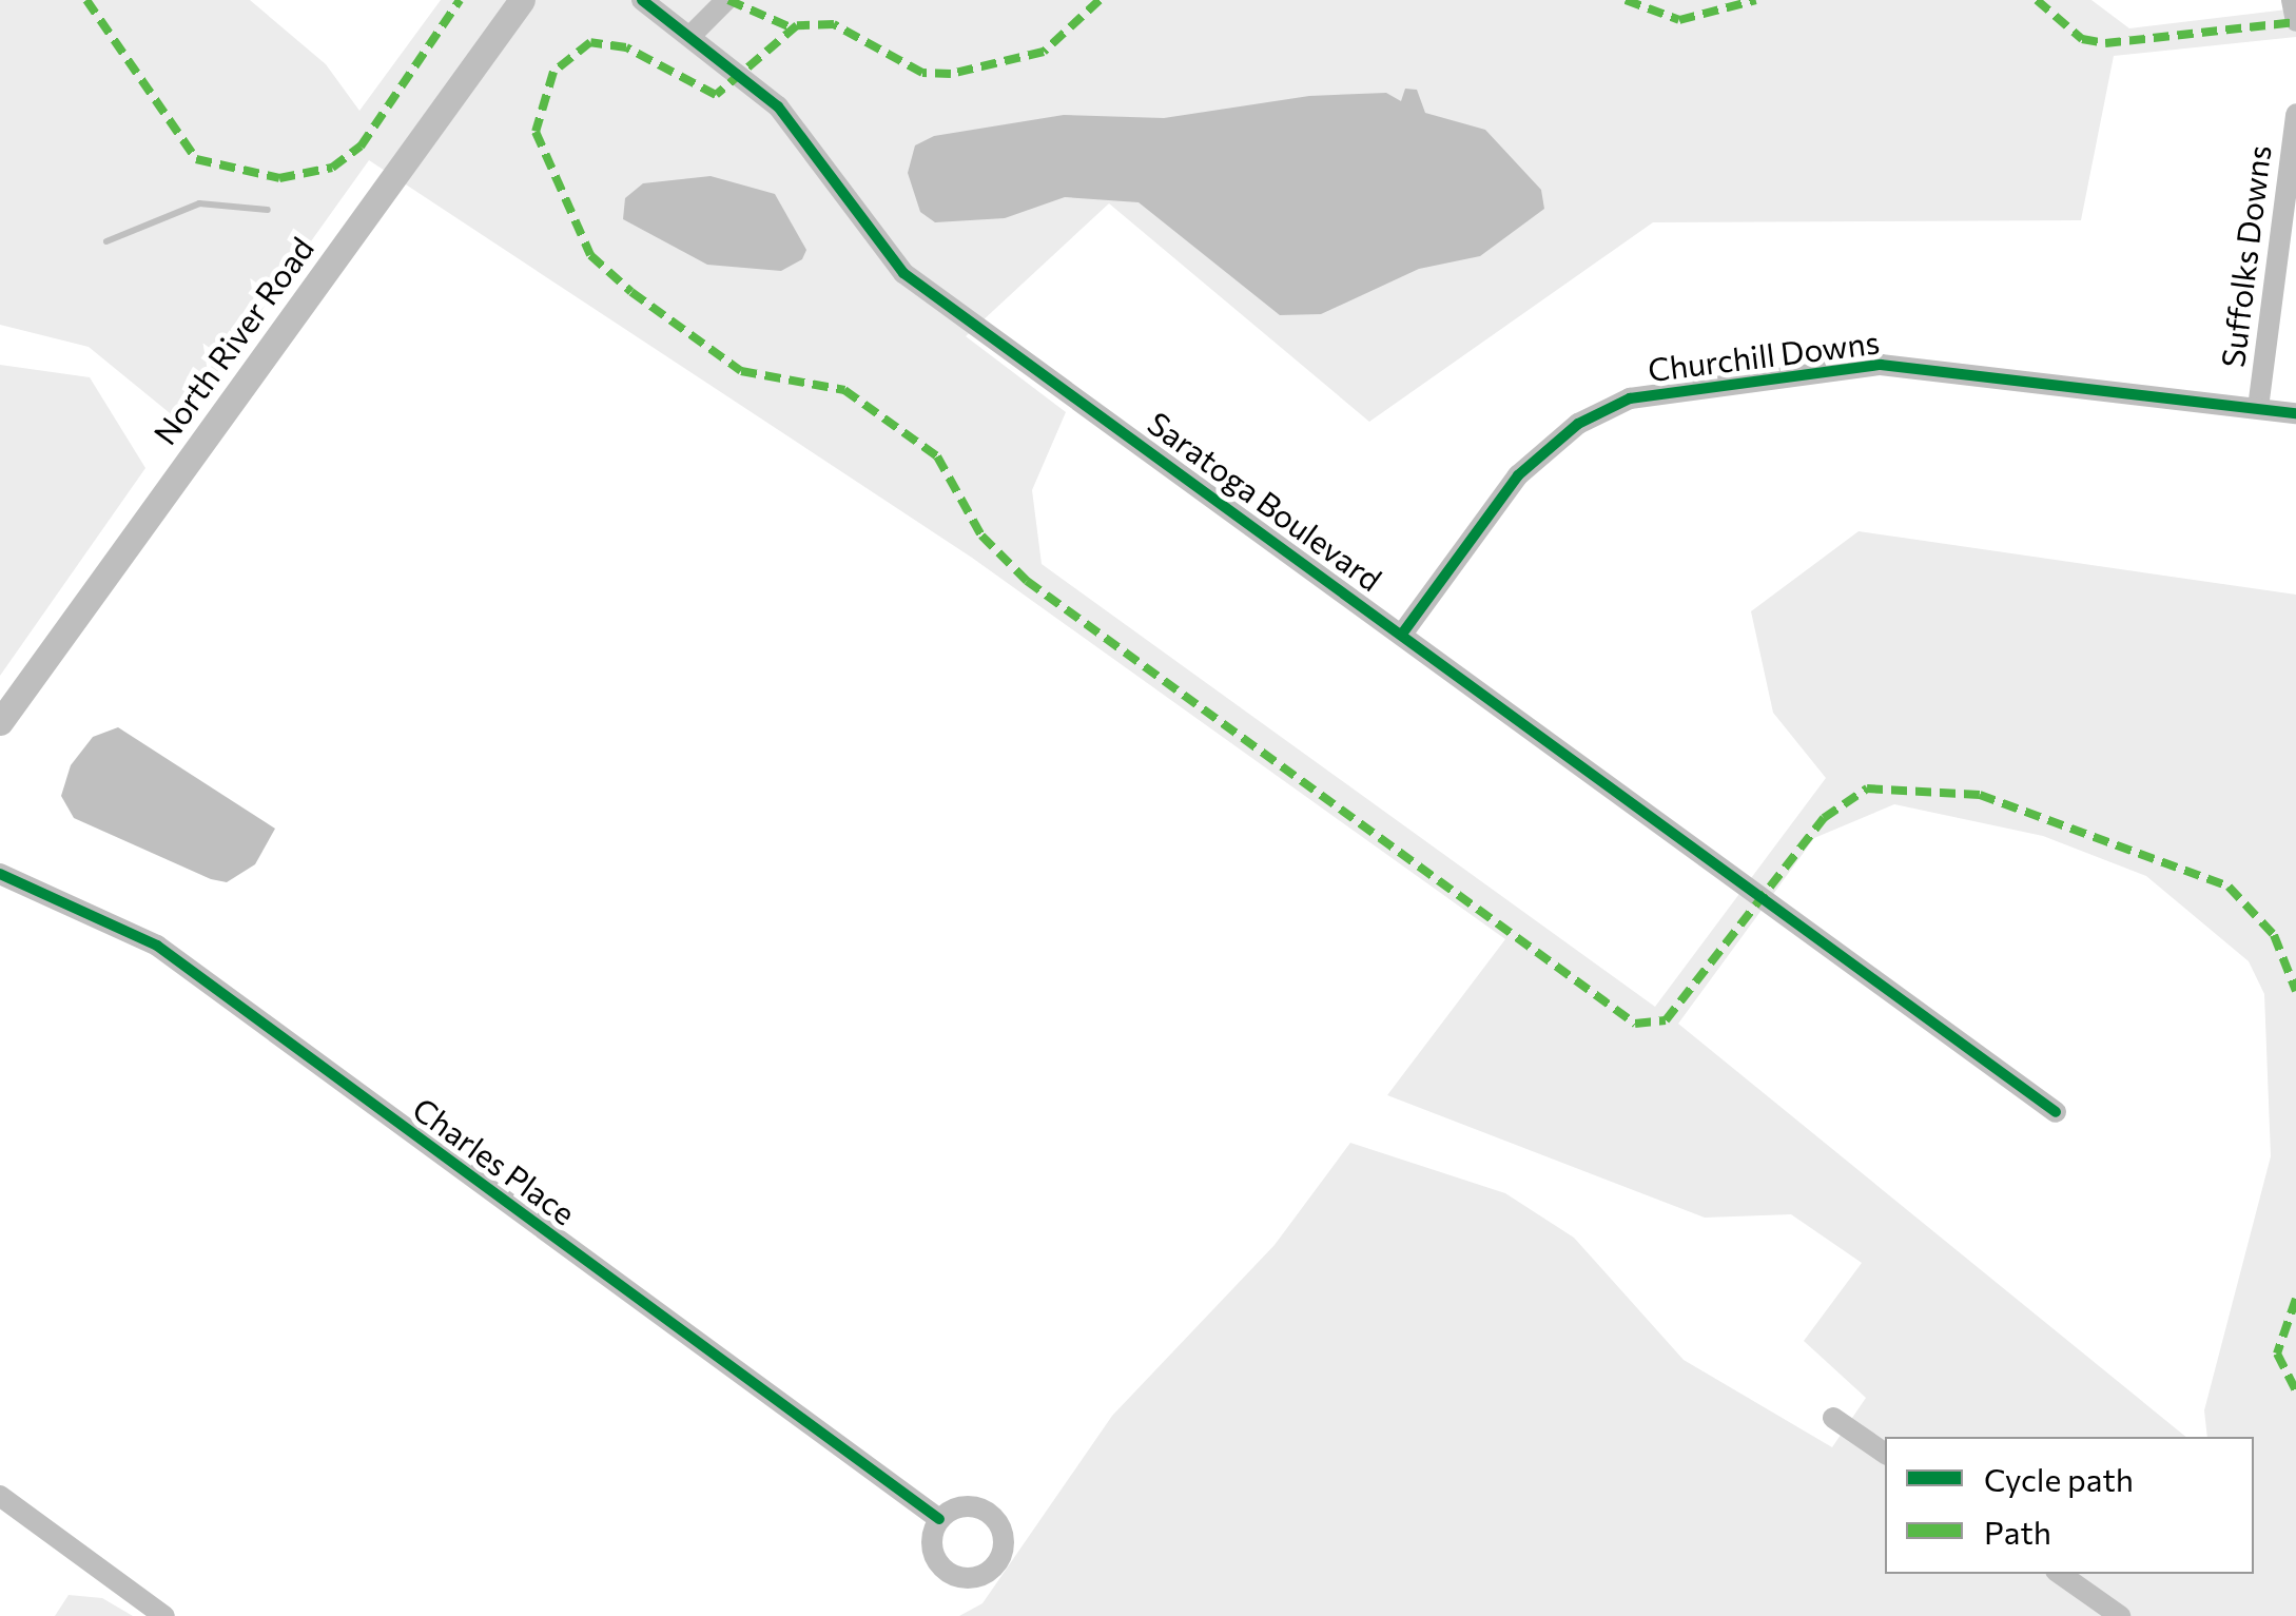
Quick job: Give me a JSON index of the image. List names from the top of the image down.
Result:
{
  "streets": {
    "street": [
      "Suffolks Downs",
      "North River Road",
      "Churchill Downs",
      "Saratoga Boulevard",
      "Charles Place"
    ]
  },
  "crossings": [
    ["Suffolks Downs", "Churchill Downs"],
    ["Churchill Downs", "Saratoga Boulevard"]
  ],
  "legend": ["Cycle path", "Path"]
}
